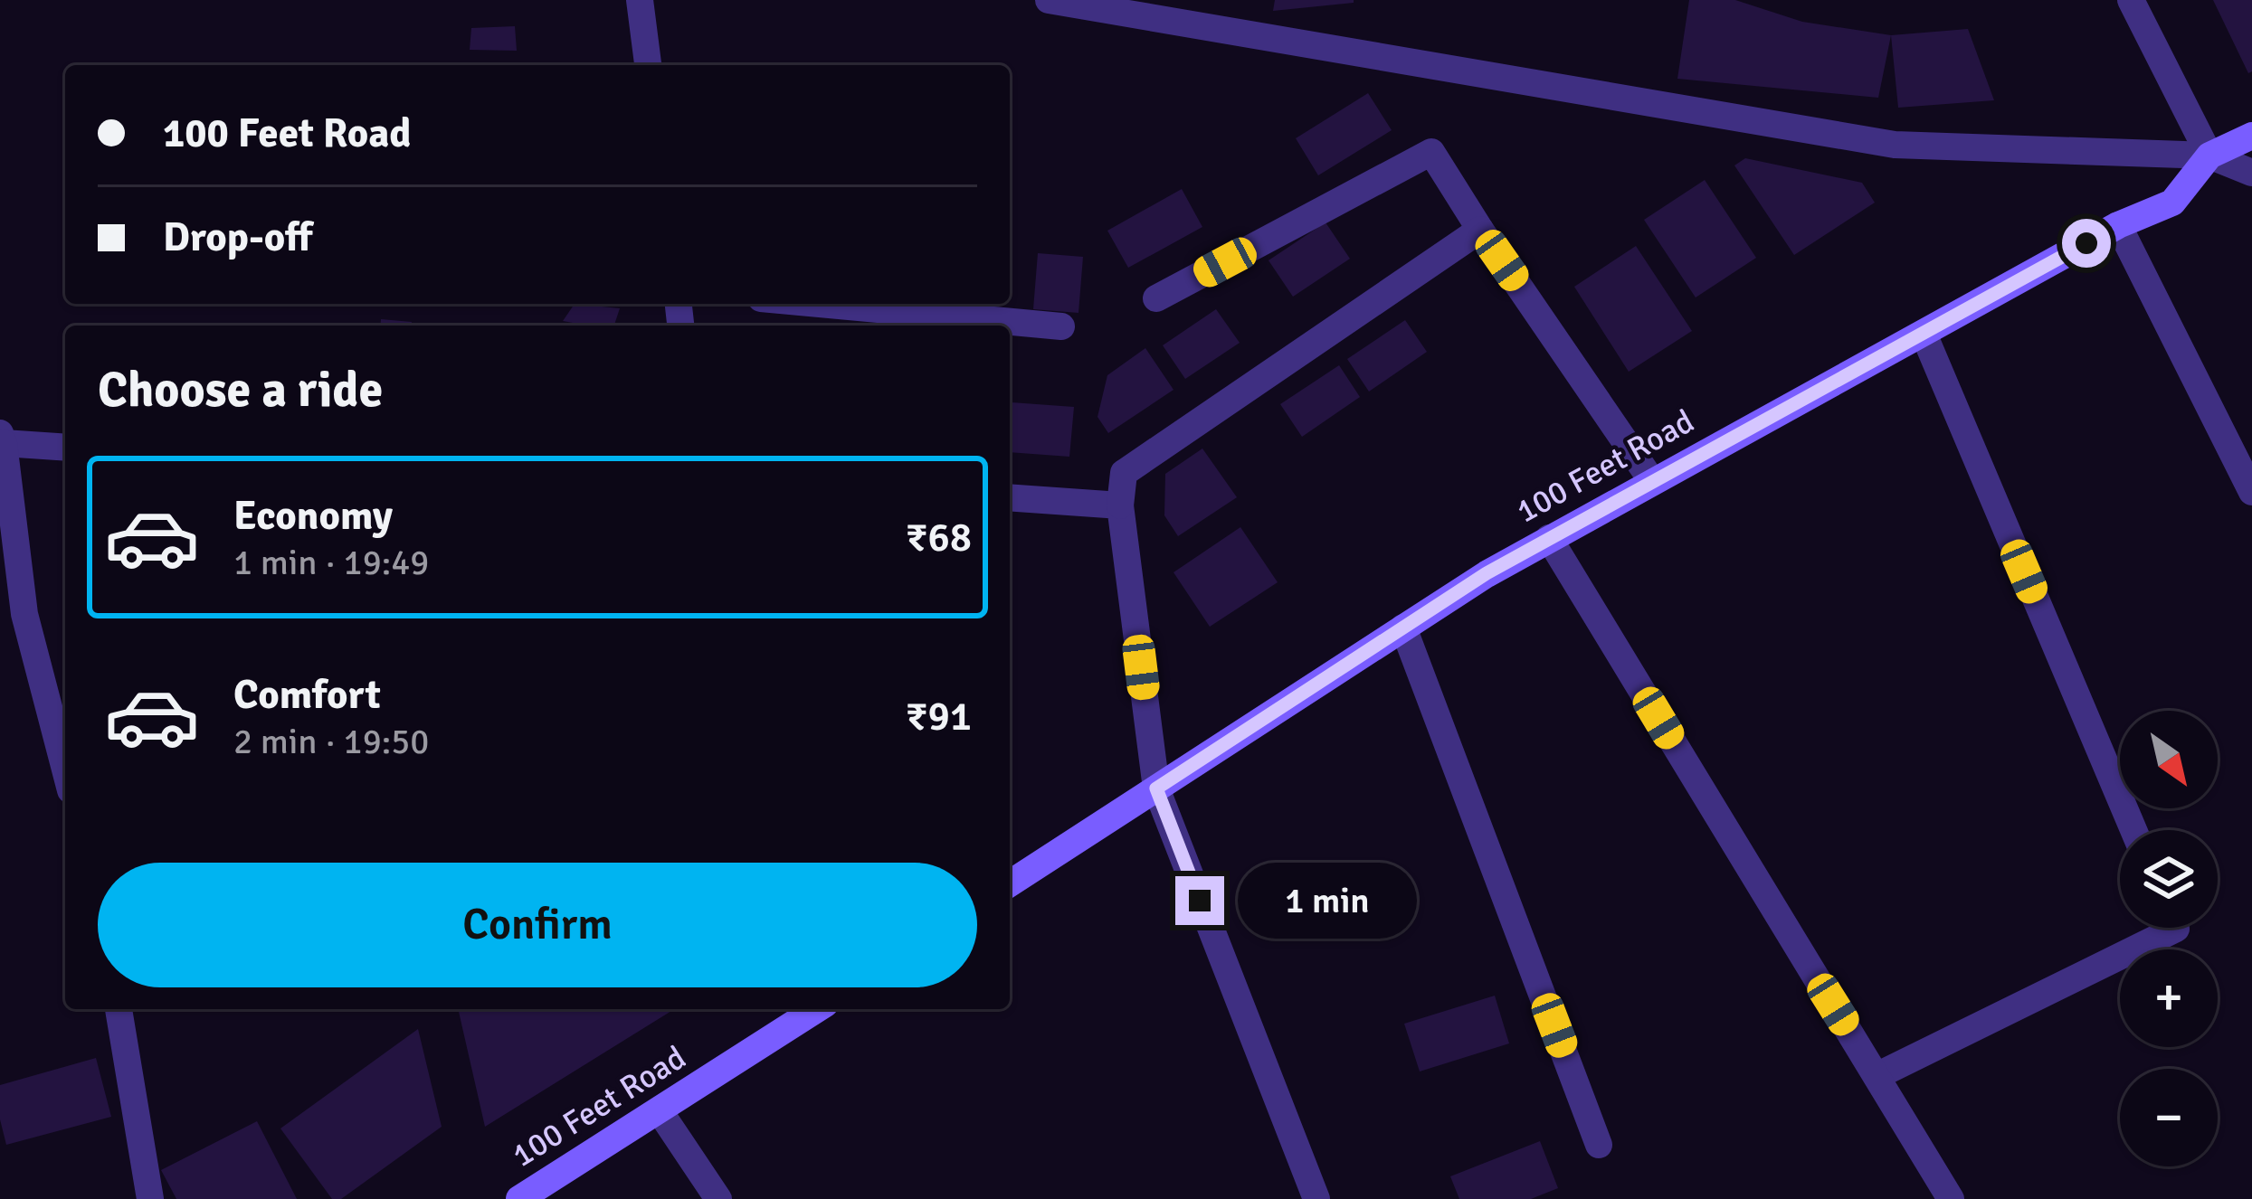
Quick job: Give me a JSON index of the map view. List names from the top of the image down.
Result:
{
  "streets": {
    "main road": ["100 Feet Road"]
  },
  "north": "bottom right",
  "page": {
    "banner": ["100 Feet Road", "Drop-off"],
    "heading": "Choose a ride",
    "list": [
      {
        "name": "Economy",
        "note": "1 min · 19:49",
        "value": "₹68"
      },
      {
        "name": "Comfort",
        "note": "2 min · 19:50",
        "value": "₹91"
      }
    ],
    "map_buttons": ["+", "−"],
    "buttons": "Confirm",
    "bubble": "1 min"
  }
}
